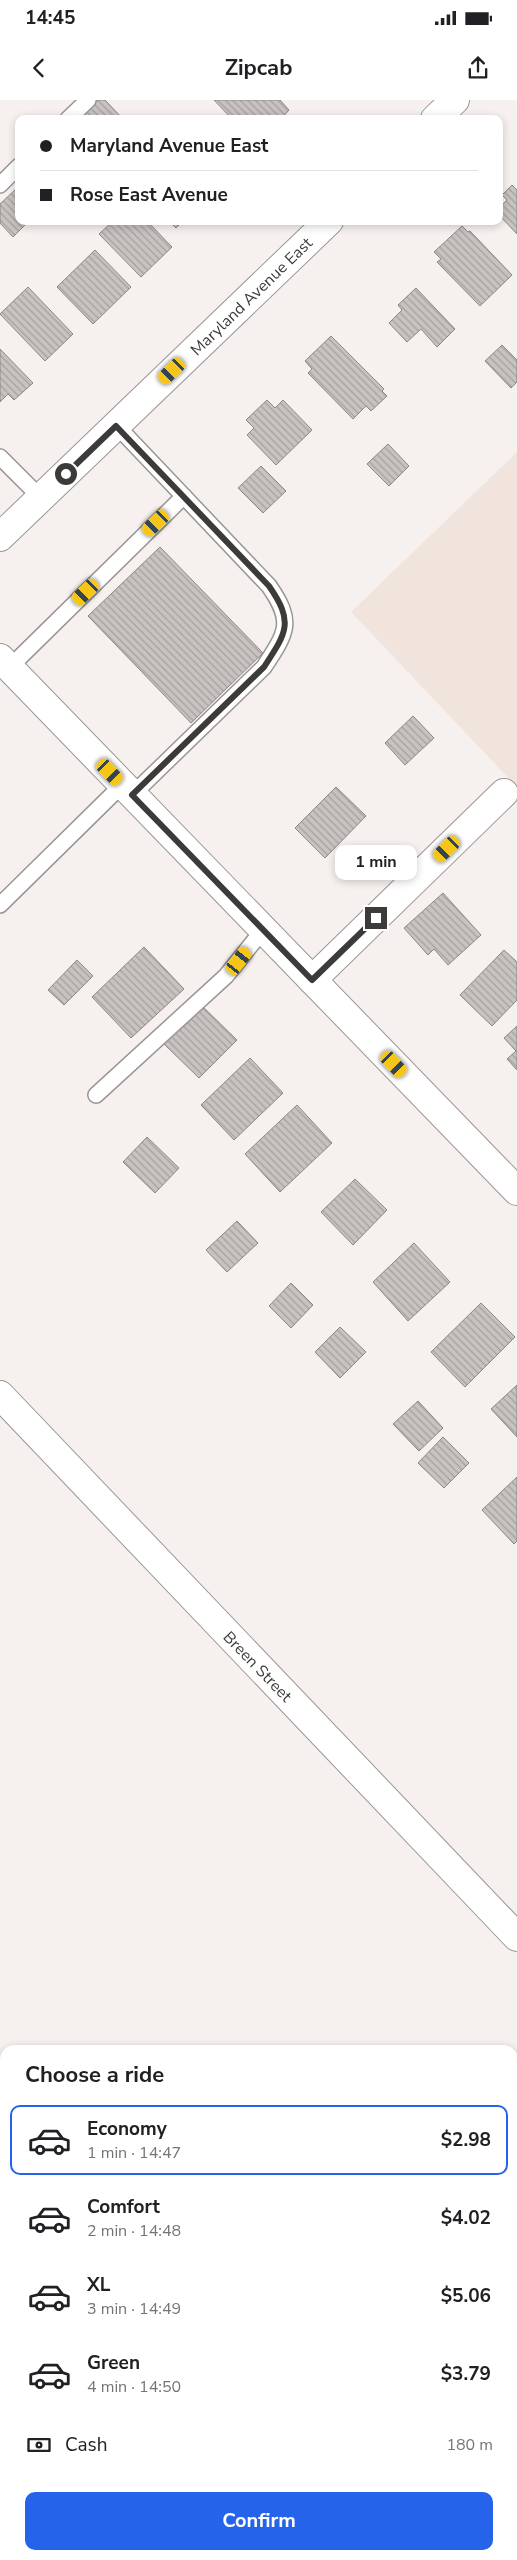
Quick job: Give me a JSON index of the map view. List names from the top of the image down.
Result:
{
  "streets": {
    "street": ["Maryland Avenue East", "Breen Street"]
  },
  "page": {
    "status": "14:45",
    "header": "Zipcab",
    "banner": ["Maryland Avenue East", "Rose East Avenue"],
    "bubble": "1 min",
    "heading": "Choose a ride",
    "list": [
      {
        "name": "Economy",
        "note": "1 min · 14:47",
        "value": "$2.98"
      },
      {
        "name": "Comfort",
        "note": "2 min · 14:48",
        "value": "$4.02"
      },
      {
        "name": "XL",
        "note": "3 min · 14:49",
        "value": "$5.06"
      },
      {
        "name": "Green",
        "note": "4 min · 14:50",
        "value": "$3.79"
      }
    ],
    "pay": ["Cash", "180 m"],
    "buttons": "Confirm"
  }
}
